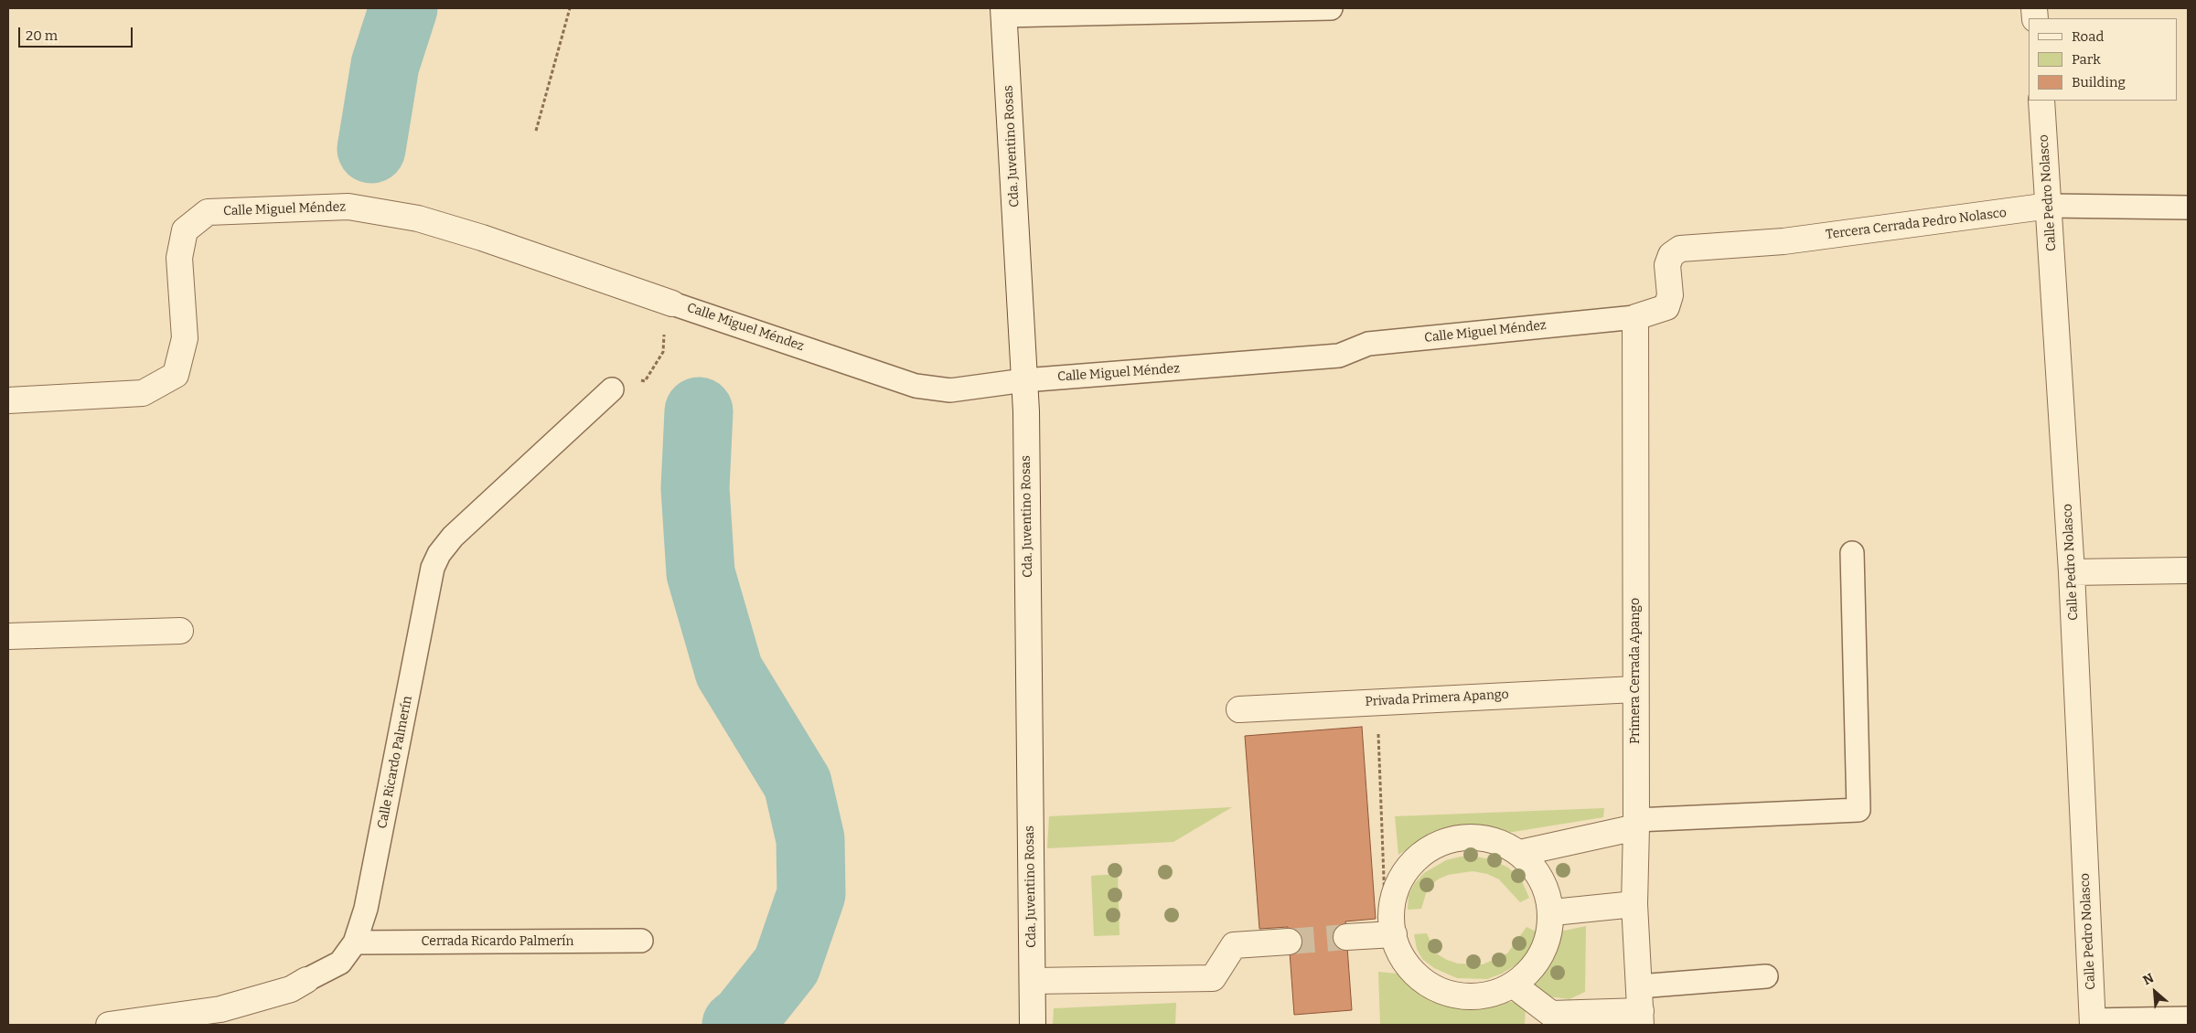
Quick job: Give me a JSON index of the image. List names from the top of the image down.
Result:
{
  "streets": {
    "street": [
      "Cda. Juventino Rosas",
      "Calle Pedro Nolasco",
      "Calle Miguel Méndez",
      "Tercera Cerrada Pedro Nolasco",
      "Primera Cerrada Apango",
      "Privada Primera Apango",
      "Calle Ricardo Palmerín"
    ],
    "lane": ["Cerrada Ricardo Palmerín"]
  },
  "crossings": [
    ["Cda. Juventino Rosas", "Calle Miguel Méndez"],
    ["Calle Pedro Nolasco", "Tercera Cerrada Pedro Nolasco"],
    ["Calle Miguel Méndez", "Tercera Cerrada Pedro Nolasco"],
    ["Calle Miguel Méndez", "Primera Cerrada Apango"],
    ["Tercera Cerrada Pedro Nolasco", "Primera Cerrada Apango"],
    ["Primera Cerrada Apango", "Privada Primera Apango"],
    ["Calle Ricardo Palmerín", "Cerrada Ricardo Palmerín"]
  ],
  "legend": ["Road", "Park", "Building"],
  "scale_bar": "20 m",
  "north": "top left"
}
